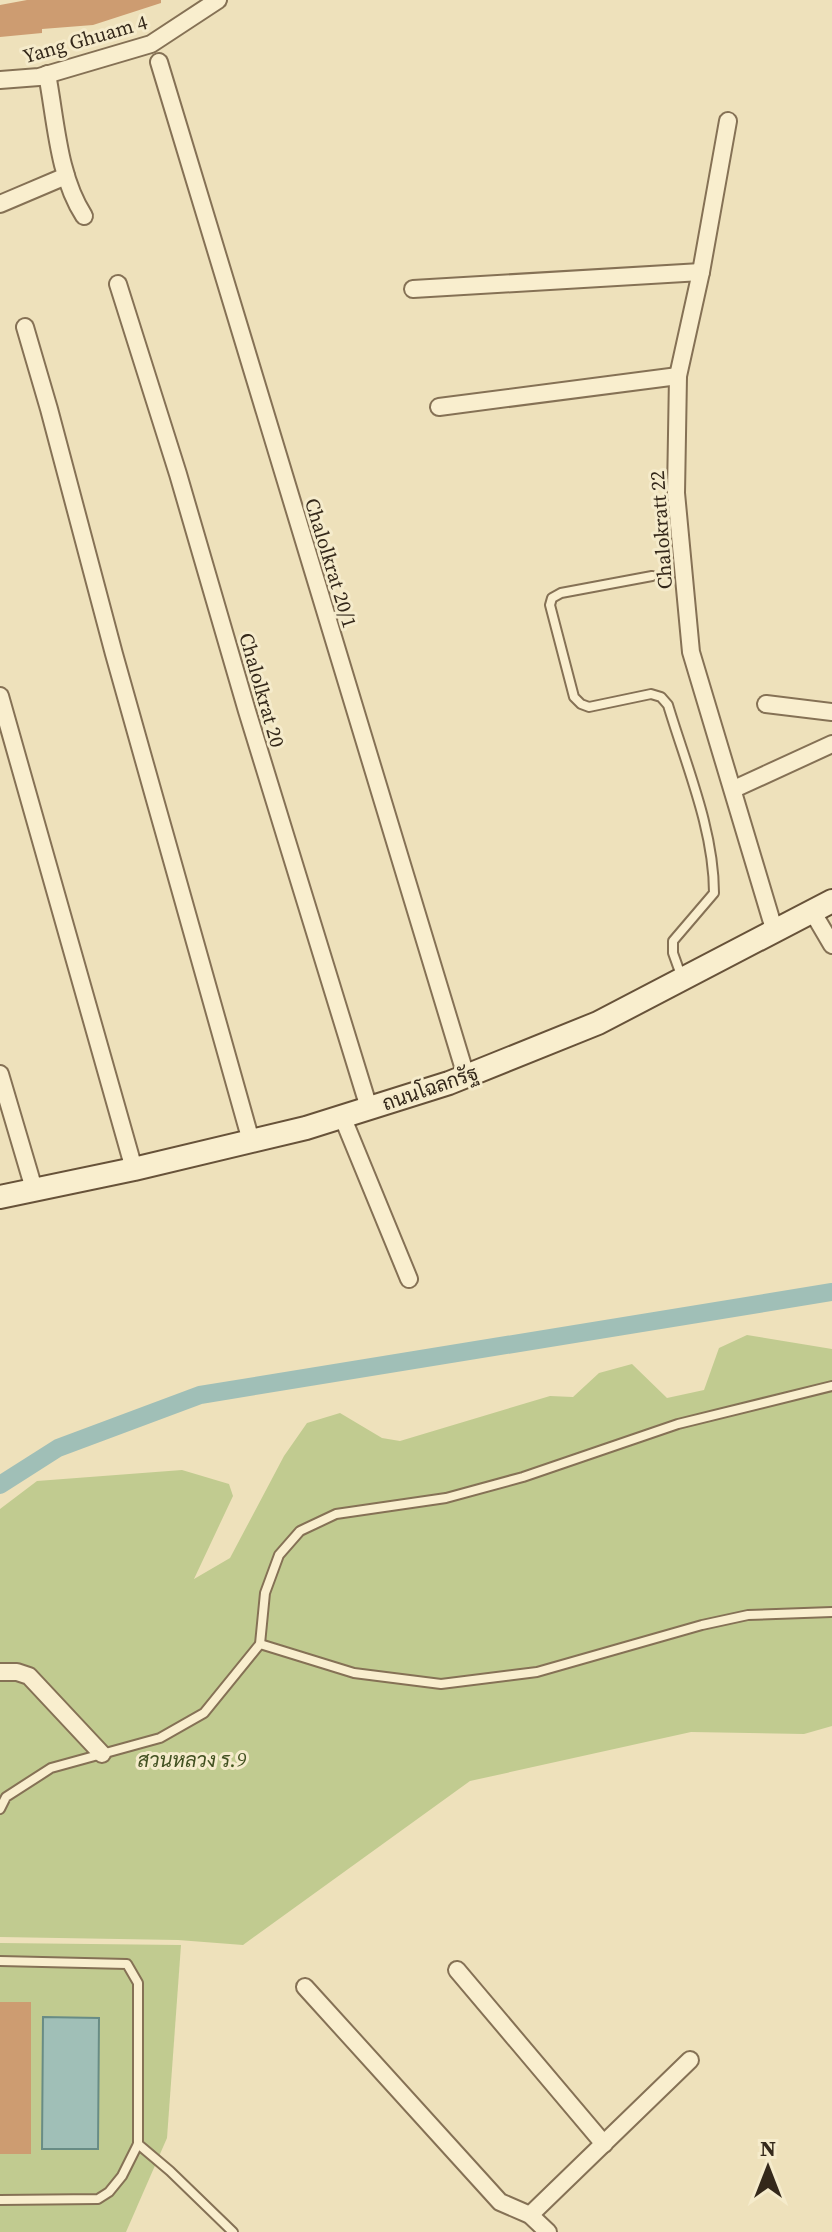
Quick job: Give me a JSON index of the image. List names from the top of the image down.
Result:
{
  "streets": {
    "street": [
      "Yang Ghuam 4",
      "Chalokratt 22",
      "Chalolkrat 20/1",
      "Chalolkrat 20",
      "ถนนโฉลกรัฐ"
    ]
  },
  "crossings": [
    ["Chalokratt 22", "ถนนโฉลกรัฐ"],
    ["Chalolkrat 20/1", "ถนนโฉลกรัฐ"],
    ["Chalolkrat 20", "ถนนโฉลกรัฐ"]
  ],
  "parks": ["สวนหลวง ร.9"],
  "north": "top"
}
